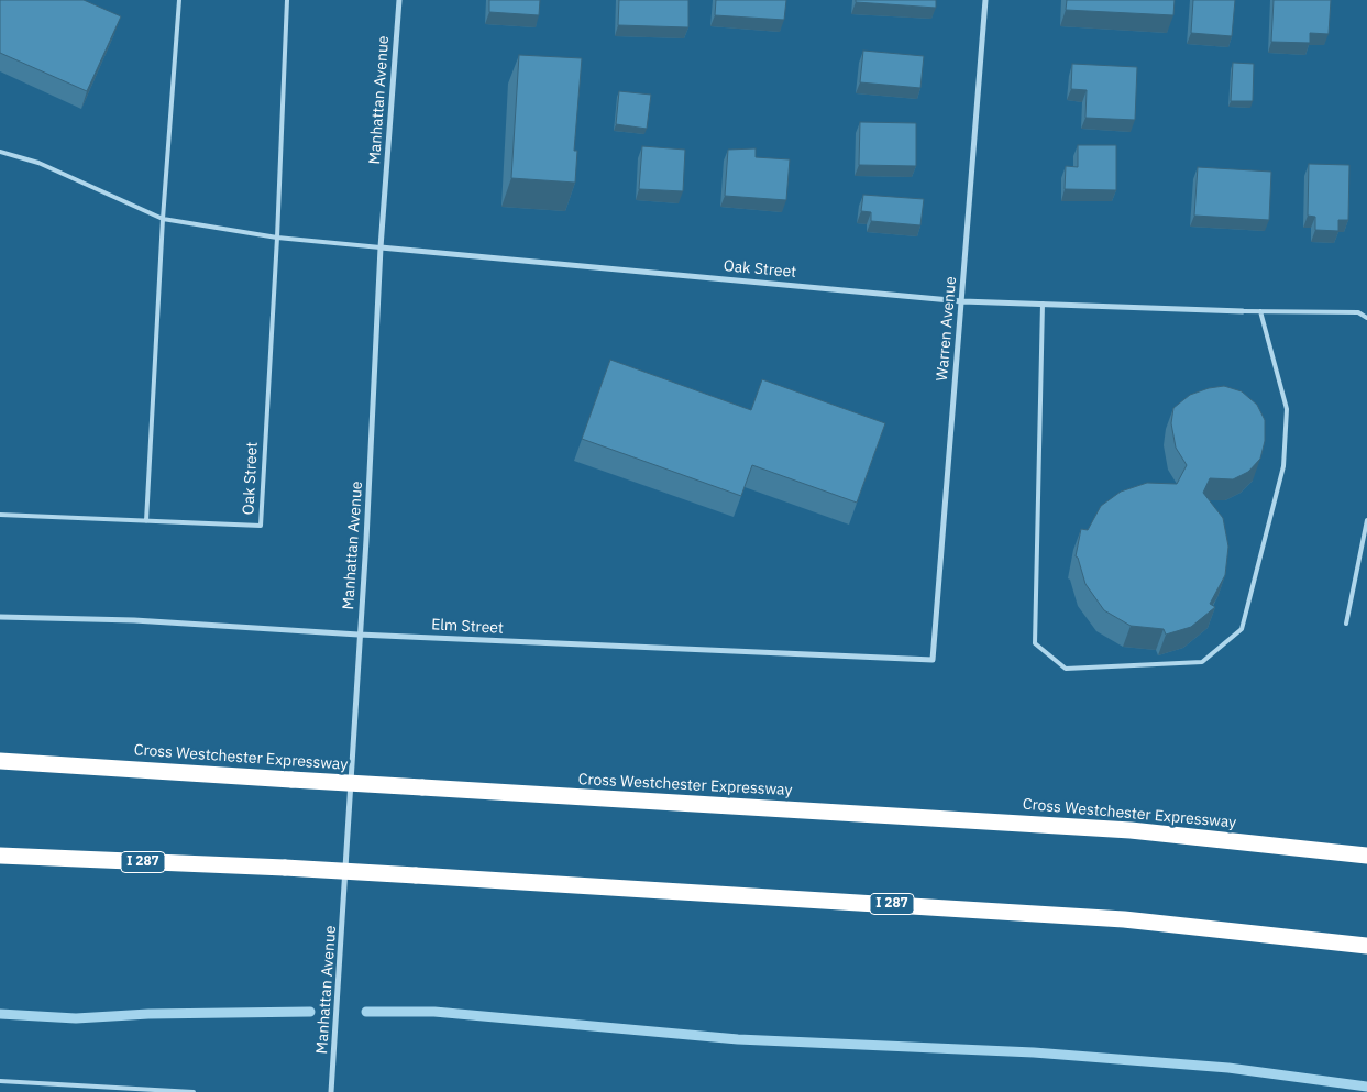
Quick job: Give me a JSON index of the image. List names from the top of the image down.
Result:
{
  "streets": {
    "highway": ["Cross Westchester Expressway", "I 287"],
    "street": [
      "Manhattan Avenue",
      "Oak Street",
      "Warren Avenue",
      "Elm Street"
    ]
  },
  "crossings": [
    ["Manhattan Avenue", "Oak Street"],
    ["Manhattan Avenue", "Elm Street"],
    ["Oak Street", "Warren Avenue"],
    ["Warren Avenue", "Elm Street"]
  ]
}
